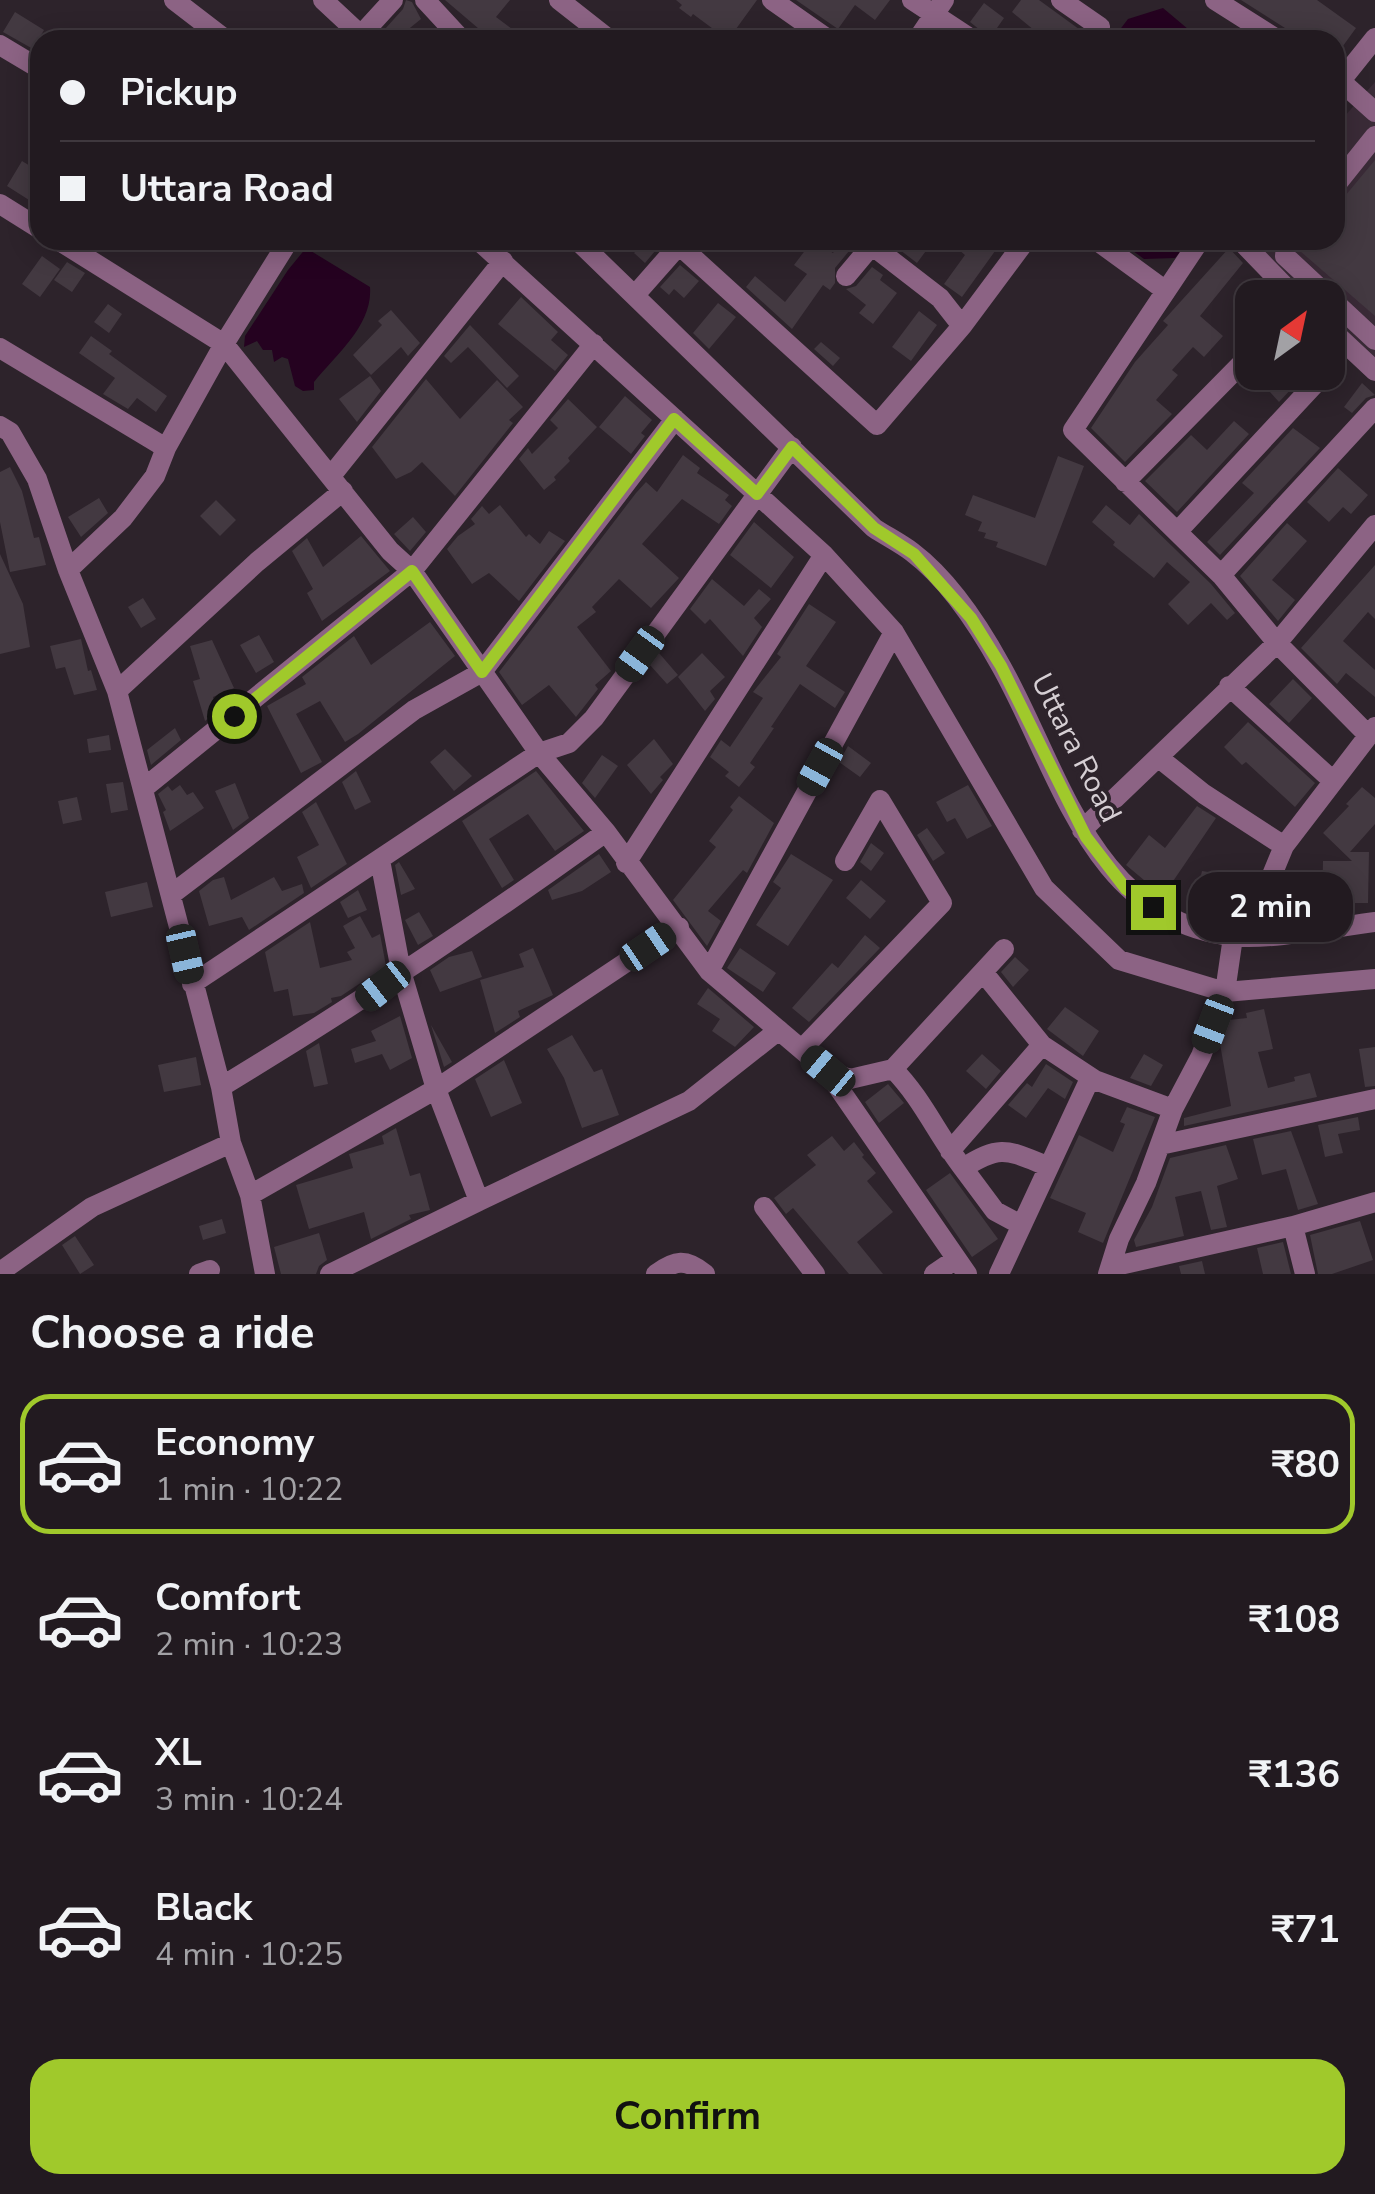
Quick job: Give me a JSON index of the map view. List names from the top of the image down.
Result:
{
  "streets": {
    "street": ["Uttara Road"]
  },
  "north": "top right",
  "page": {
    "banner": ["Pickup", "Uttara Road"],
    "bubble": "2 min",
    "heading": "Choose a ride",
    "list": [
      {
        "name": "Economy",
        "note": "1 min · 10:22",
        "value": "₹80"
      },
      {
        "name": "Comfort",
        "note": "2 min · 10:23",
        "value": "₹108"
      },
      {
        "name": "XL",
        "note": "3 min · 10:24",
        "value": "₹136"
      },
      {
        "name": "Black",
        "note": "4 min · 10:25",
        "value": "₹71"
      }
    ],
    "buttons": "Confirm"
  }
}
